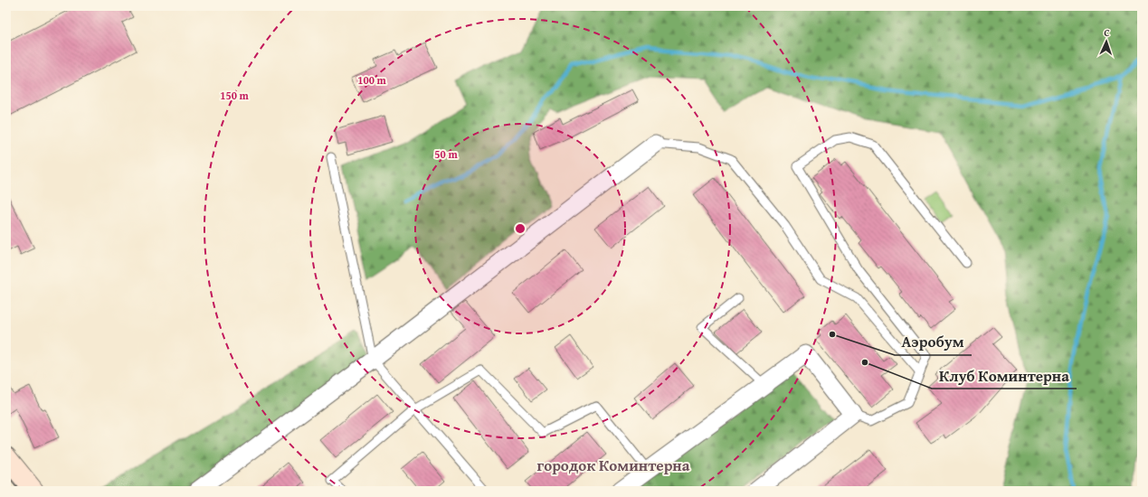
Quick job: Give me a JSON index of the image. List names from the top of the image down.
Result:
{
  "districts": ["городок Коминтерна"],
  "places": ["Аэробум", "Клуб Коминтерна"],
  "north": "top",
  "rings": ["100 m", "150 m", "50 m"]
}
